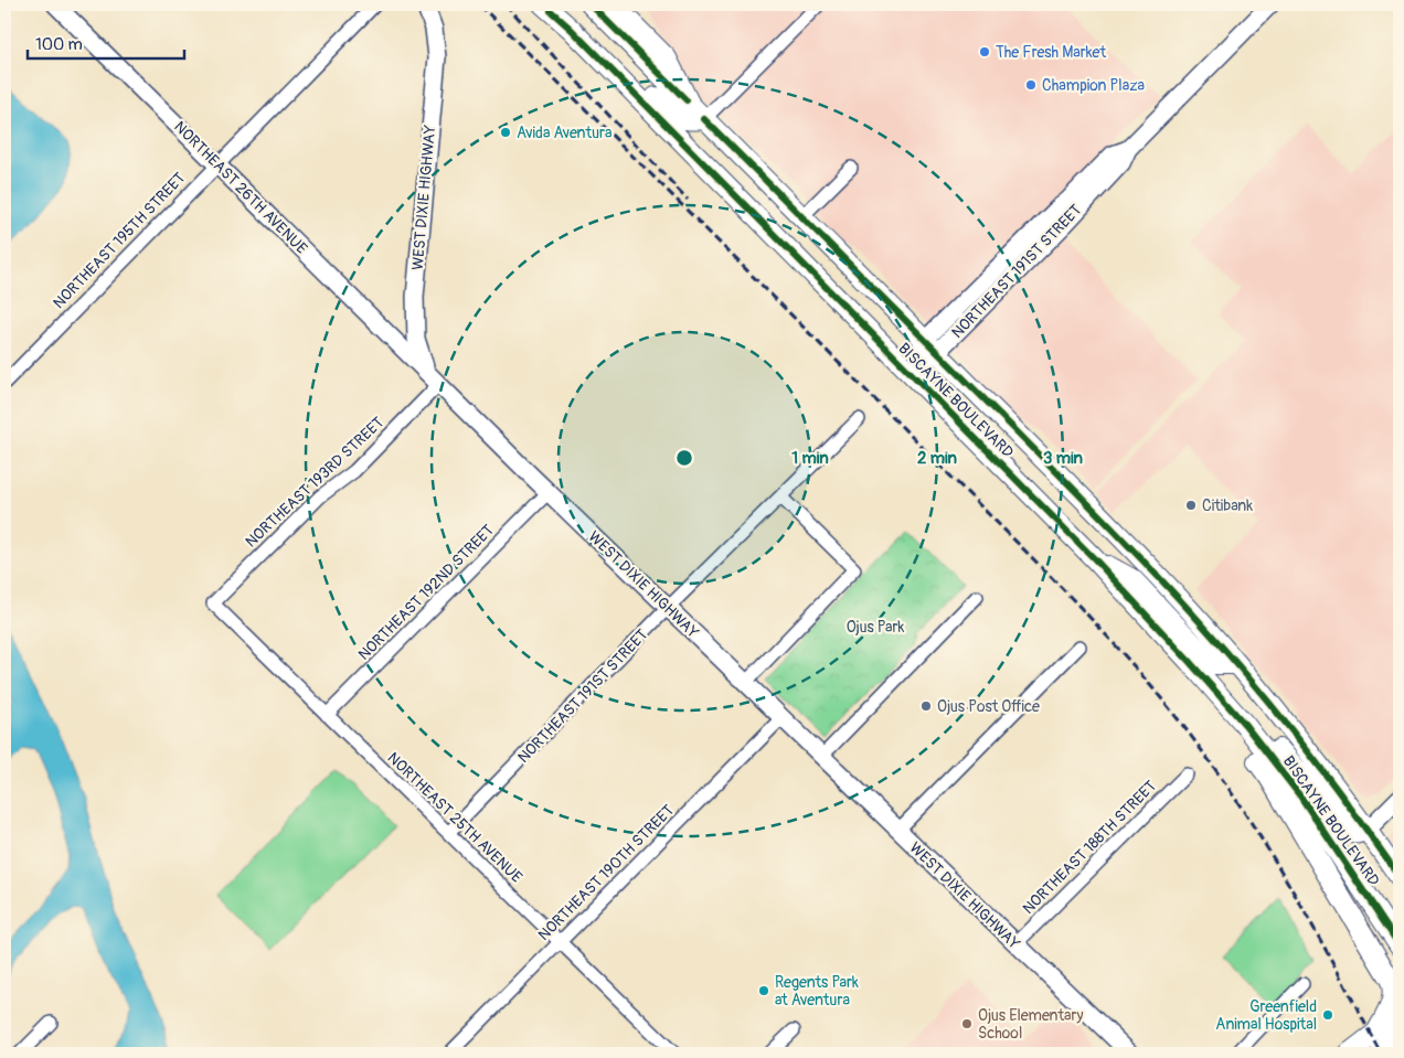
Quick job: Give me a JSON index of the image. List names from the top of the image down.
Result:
{
  "streets": {
    "main road": ["BISCAYNE BOULEVARD"],
    "street": [
      "NORTHEAST 26TH AVENUE",
      "WEST DIXIE HIGHWAY",
      "NORTHEAST 195TH STREET",
      "NORTHEAST 191ST STREET",
      "NORTHEAST 193RD STREET",
      "NORTHEAST 192ND STREET",
      "NORTHEAST 25TH AVENUE",
      "NORTHEAST 188TH STREET",
      "NORTHEAST 190TH STREET"
    ]
  },
  "crossings": [
    ["NORTHEAST 26TH AVENUE", "WEST DIXIE HIGHWAY"],
    ["NORTHEAST 26TH AVENUE", "NORTHEAST 195TH STREET"],
    ["WEST DIXIE HIGHWAY", "NORTHEAST 191ST STREET"],
    ["WEST DIXIE HIGHWAY", "NORTHEAST 193RD STREET"],
    ["WEST DIXIE HIGHWAY", "NORTHEAST 192ND STREET"],
    ["WEST DIXIE HIGHWAY", "NORTHEAST 188TH STREET"],
    ["WEST DIXIE HIGHWAY", "NORTHEAST 190TH STREET"],
    ["NORTHEAST 191ST STREET", "BISCAYNE BOULEVARD"],
    ["NORTHEAST 191ST STREET", "NORTHEAST 25TH AVENUE"],
    ["NORTHEAST 193RD STREET", "NORTHEAST 25TH AVENUE"],
    ["NORTHEAST 192ND STREET", "NORTHEAST 25TH AVENUE"],
    ["NORTHEAST 25TH AVENUE", "NORTHEAST 190TH STREET"]
  ],
  "parks": ["Ojus Park"],
  "places": [
    "The Fresh Market",
    "Champion Plaza",
    "Avida Aventura",
    "Citibank",
    "Ojus Post Office",
    "Regents Park at Aventura",
    "Greenfield Animal Hospital",
    "Ojus Elementary School"
  ],
  "scale_bar": "100 m",
  "rings": ["1 min", "2 min", "3 min"]
}
